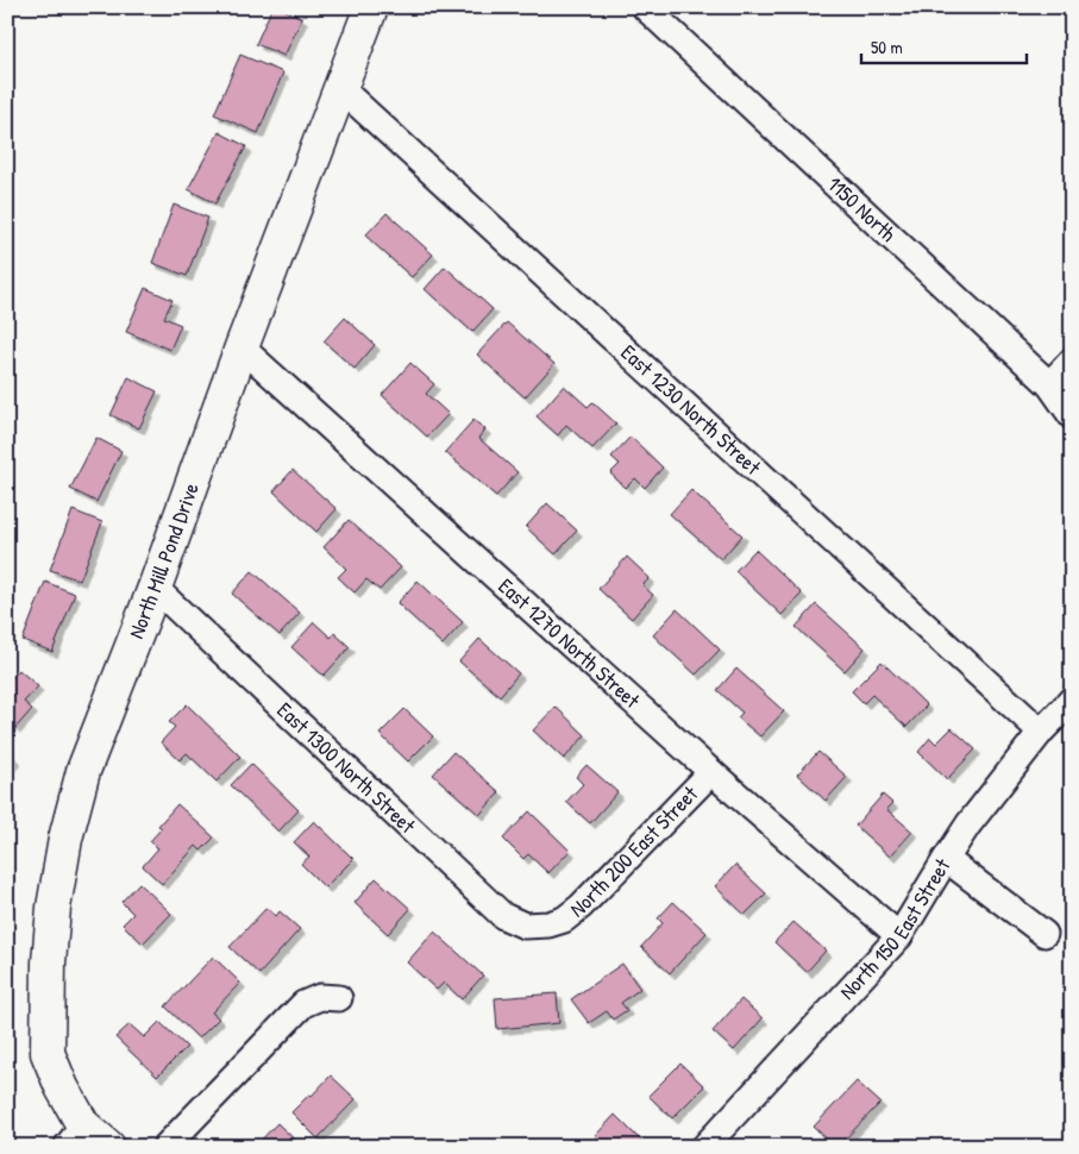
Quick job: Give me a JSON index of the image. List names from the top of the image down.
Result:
{
  "streets": {
    "main road": ["North Mill Pond Drive"],
    "street": [
      "1150 North",
      "East 1230 North Street",
      "East 1270 North Street",
      "East 1300 North Street",
      "North 200 East Street",
      "North 150 East Street"
    ]
  },
  "crossings": [
    ["East 1230 North Street", "North Mill Pond Drive"],
    ["East 1230 North Street", "North 150 East Street"],
    ["North Mill Pond Drive", "East 1270 North Street"],
    ["North Mill Pond Drive", "East 1300 North Street"],
    ["East 1270 North Street", "North 200 East Street"],
    ["East 1270 North Street", "North 150 East Street"],
    ["East 1300 North Street", "North 200 East Street"]
  ],
  "scale_bar": "50 m"
}
